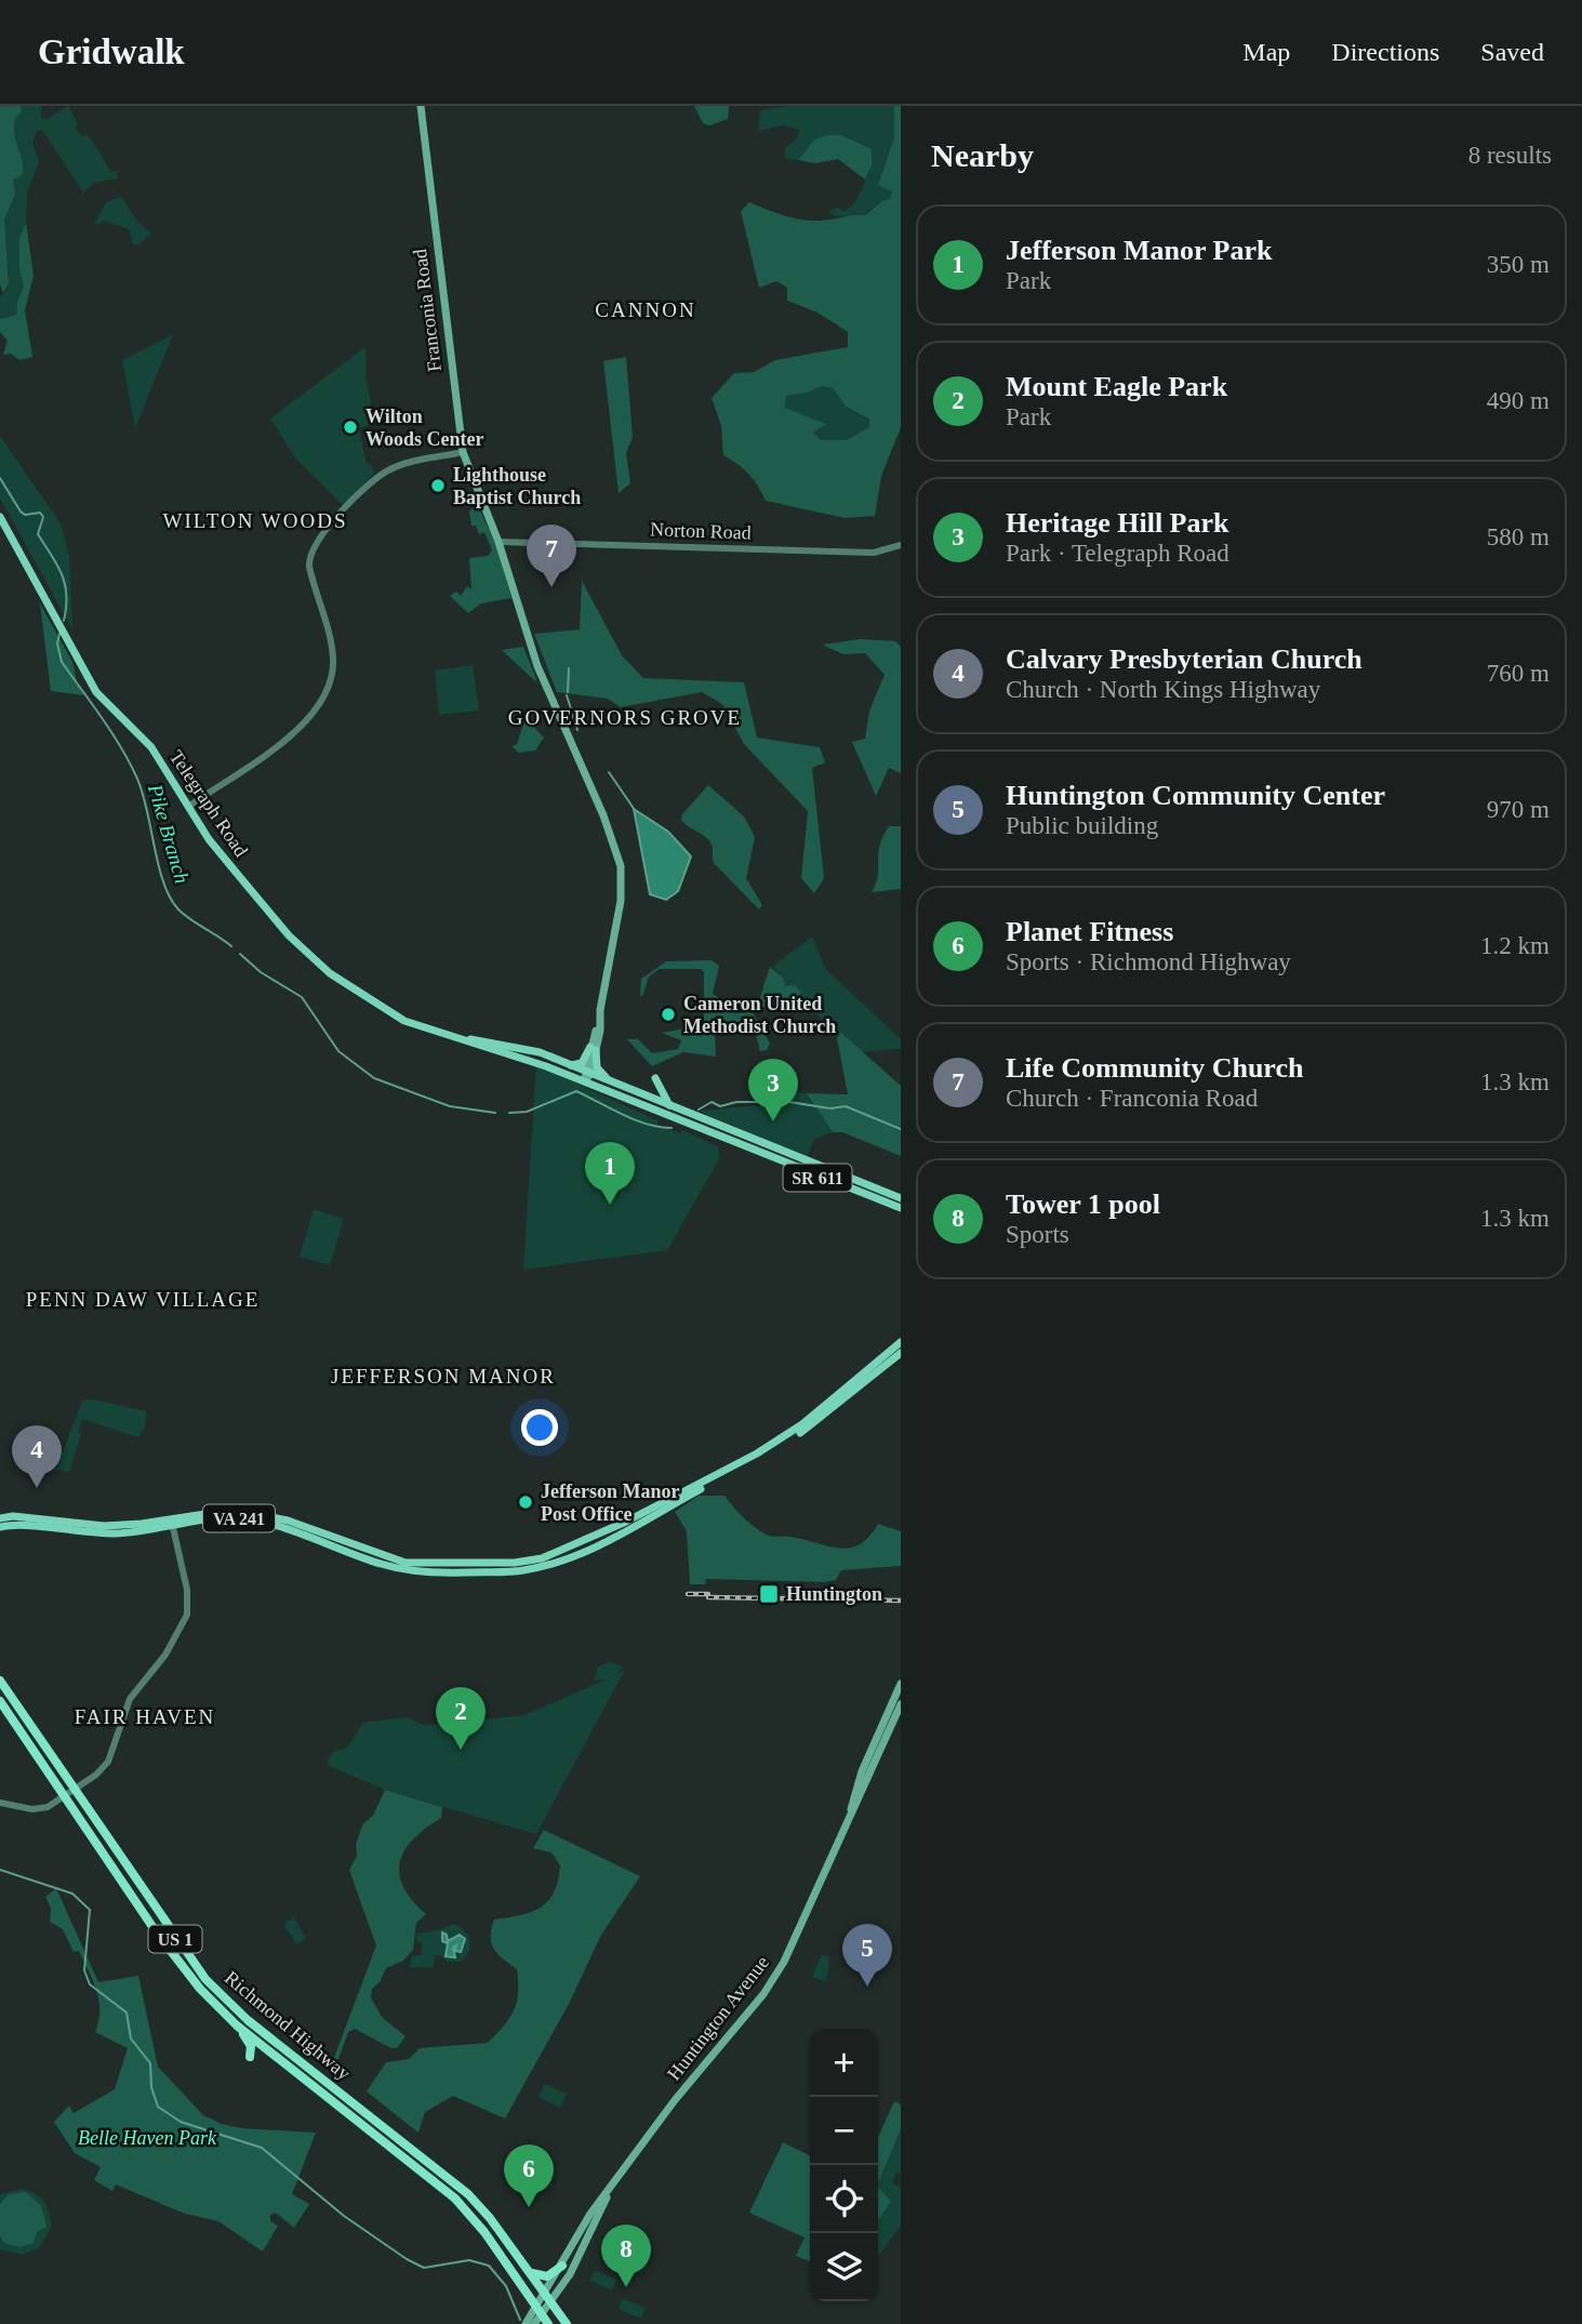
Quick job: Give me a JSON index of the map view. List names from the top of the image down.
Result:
{
  "streets": {
    "highway": ["US 1", "Richmond Highway"],
    "main road": [
      "Franconia Road",
      "Telegraph Road",
      "SR 611",
      "VA 241",
      "Huntington Avenue"
    ],
    "street": ["Norton Road"]
  },
  "crossings": [
    ["Franconia Road", "Norton Road"],
    ["Franconia Road", "Telegraph Road"],
    ["Huntington Avenue", "Richmond Highway"]
  ],
  "districts": [
    "CANNON",
    "WILTON WOODS",
    "GOVERNORS GROVE",
    "PENN DAW VILLAGE",
    "JEFFERSON MANOR",
    "FAIR HAVEN"
  ],
  "water": ["Pike Branch"],
  "parks": ["Belle Haven Park"],
  "places": {
    "other": [
      "Wilton Woods Center",
      "Lighthouse Baptist Church",
      "Cameron United Methodist Church",
      "Jefferson Manor Post Office"
    ],
    "transit": ["Huntington"]
  },
  "page": {
    "header": "Gridwalk",
    "nav": ["Map", "Directions", "Saved"],
    "heading": ["Nearby", "8 results"],
    "list": [
      {
        "mark": "1",
        "name": "Jefferson Manor Park",
        "note": "Park",
        "value": "350 m"
      },
      {
        "mark": "2",
        "name": "Mount Eagle Park",
        "note": "Park",
        "value": "490 m"
      },
      {
        "mark": "3",
        "name": "Heritage Hill Park",
        "note": "Park · Telegraph Road",
        "value": "580 m"
      },
      {
        "mark": "4",
        "name": "Calvary Presbyterian Church",
        "note": "Church · North Kings Highway",
        "value": "760 m"
      },
      {
        "mark": "5",
        "name": "Huntington Community Center",
        "note": "Public building",
        "value": "970 m"
      },
      {
        "mark": "6",
        "name": "Planet Fitness",
        "note": "Sports · Richmond Highway",
        "value": "1.2 km"
      },
      {
        "mark": "7",
        "name": "Life Community Church",
        "note": "Church · Franconia Road",
        "value": "1.3 km"
      },
      {
        "mark": "8",
        "name": "Tower 1 pool",
        "note": "Sports",
        "value": "1.3 km"
      }
    ],
    "pins": [
      "7",
      "3",
      "1",
      "4",
      "2",
      "5",
      "6",
      "8"
    ],
    "map_buttons": ["+", "−"]
  }
}
